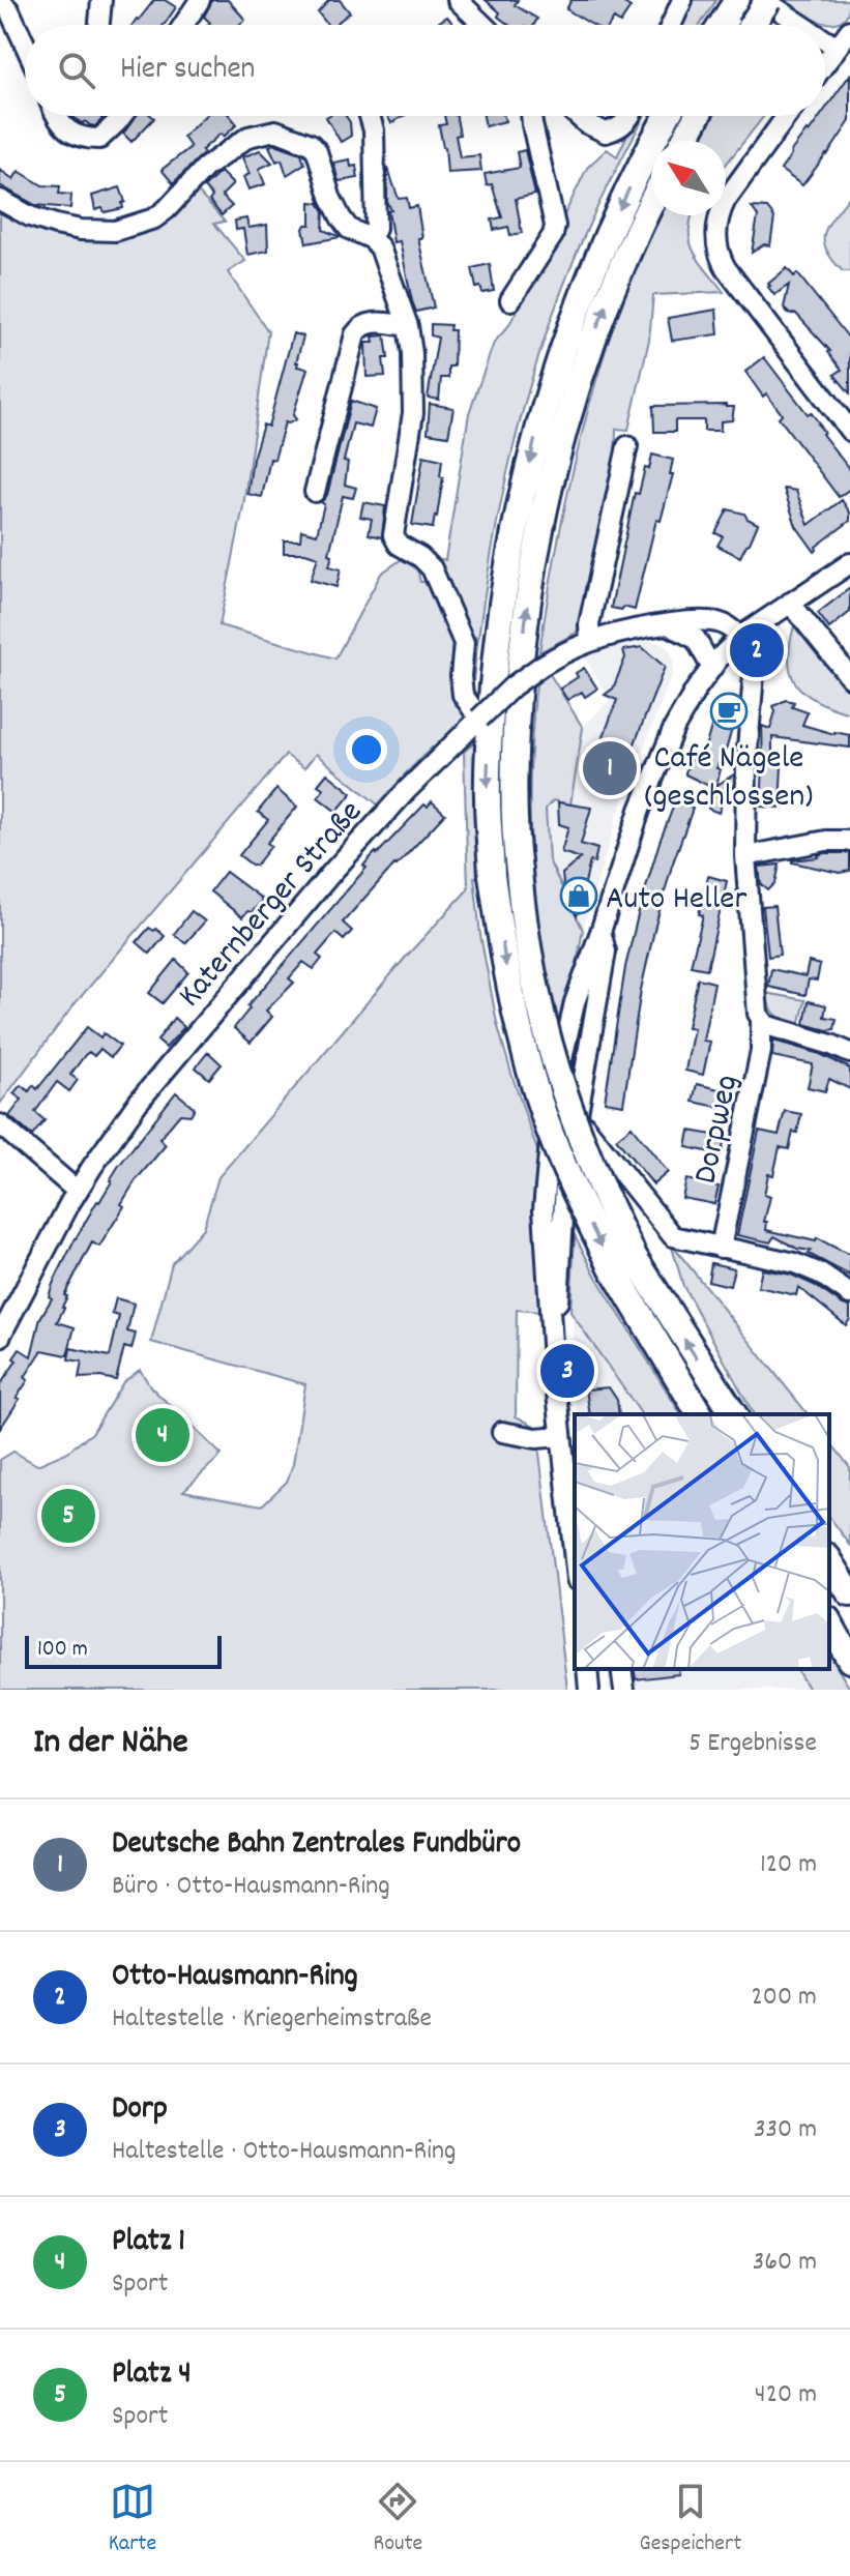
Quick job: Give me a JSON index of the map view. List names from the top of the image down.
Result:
{
  "streets": {
    "street": ["Katernberger Straße", "Dorpweg"]
  },
  "crossings": [
    ["Katernberger Straße", "Dorpweg"]
  ],
  "places": {
    "cafe": ["Café Nägele (geschlossen)"],
    "shop": ["Auto Heller"]
  },
  "scale_bar": "100 m",
  "north": "top left",
  "page": {
    "search": "Hier suchen",
    "pins": [
      "2",
      "1",
      "3",
      "4",
      "5"
    ],
    "scale": "100 m",
    "heading": ["In der Nähe", "5 Ergebnisse"],
    "list": [
      {
        "mark": "1",
        "name": "Deutsche Bahn Zentrales Fundbüro",
        "note": "Büro · Otto-Hausmann-Ring",
        "value": "120 m"
      },
      {
        "mark": "2",
        "name": "Otto-Hausmann-Ring",
        "note": "Haltestelle · Kriegerheimstraße",
        "value": "200 m"
      },
      {
        "mark": "3",
        "name": "Dorp",
        "note": "Haltestelle · Otto-Hausmann-Ring",
        "value": "330 m"
      },
      {
        "mark": "4",
        "name": "Platz 1",
        "note": "Sport",
        "value": "360 m"
      },
      {
        "mark": "5",
        "name": "Platz 4",
        "note": "Sport",
        "value": "420 m"
      }
    ],
    "nav": ["Karte", "Route", "Gespeichert"]
  }
}
